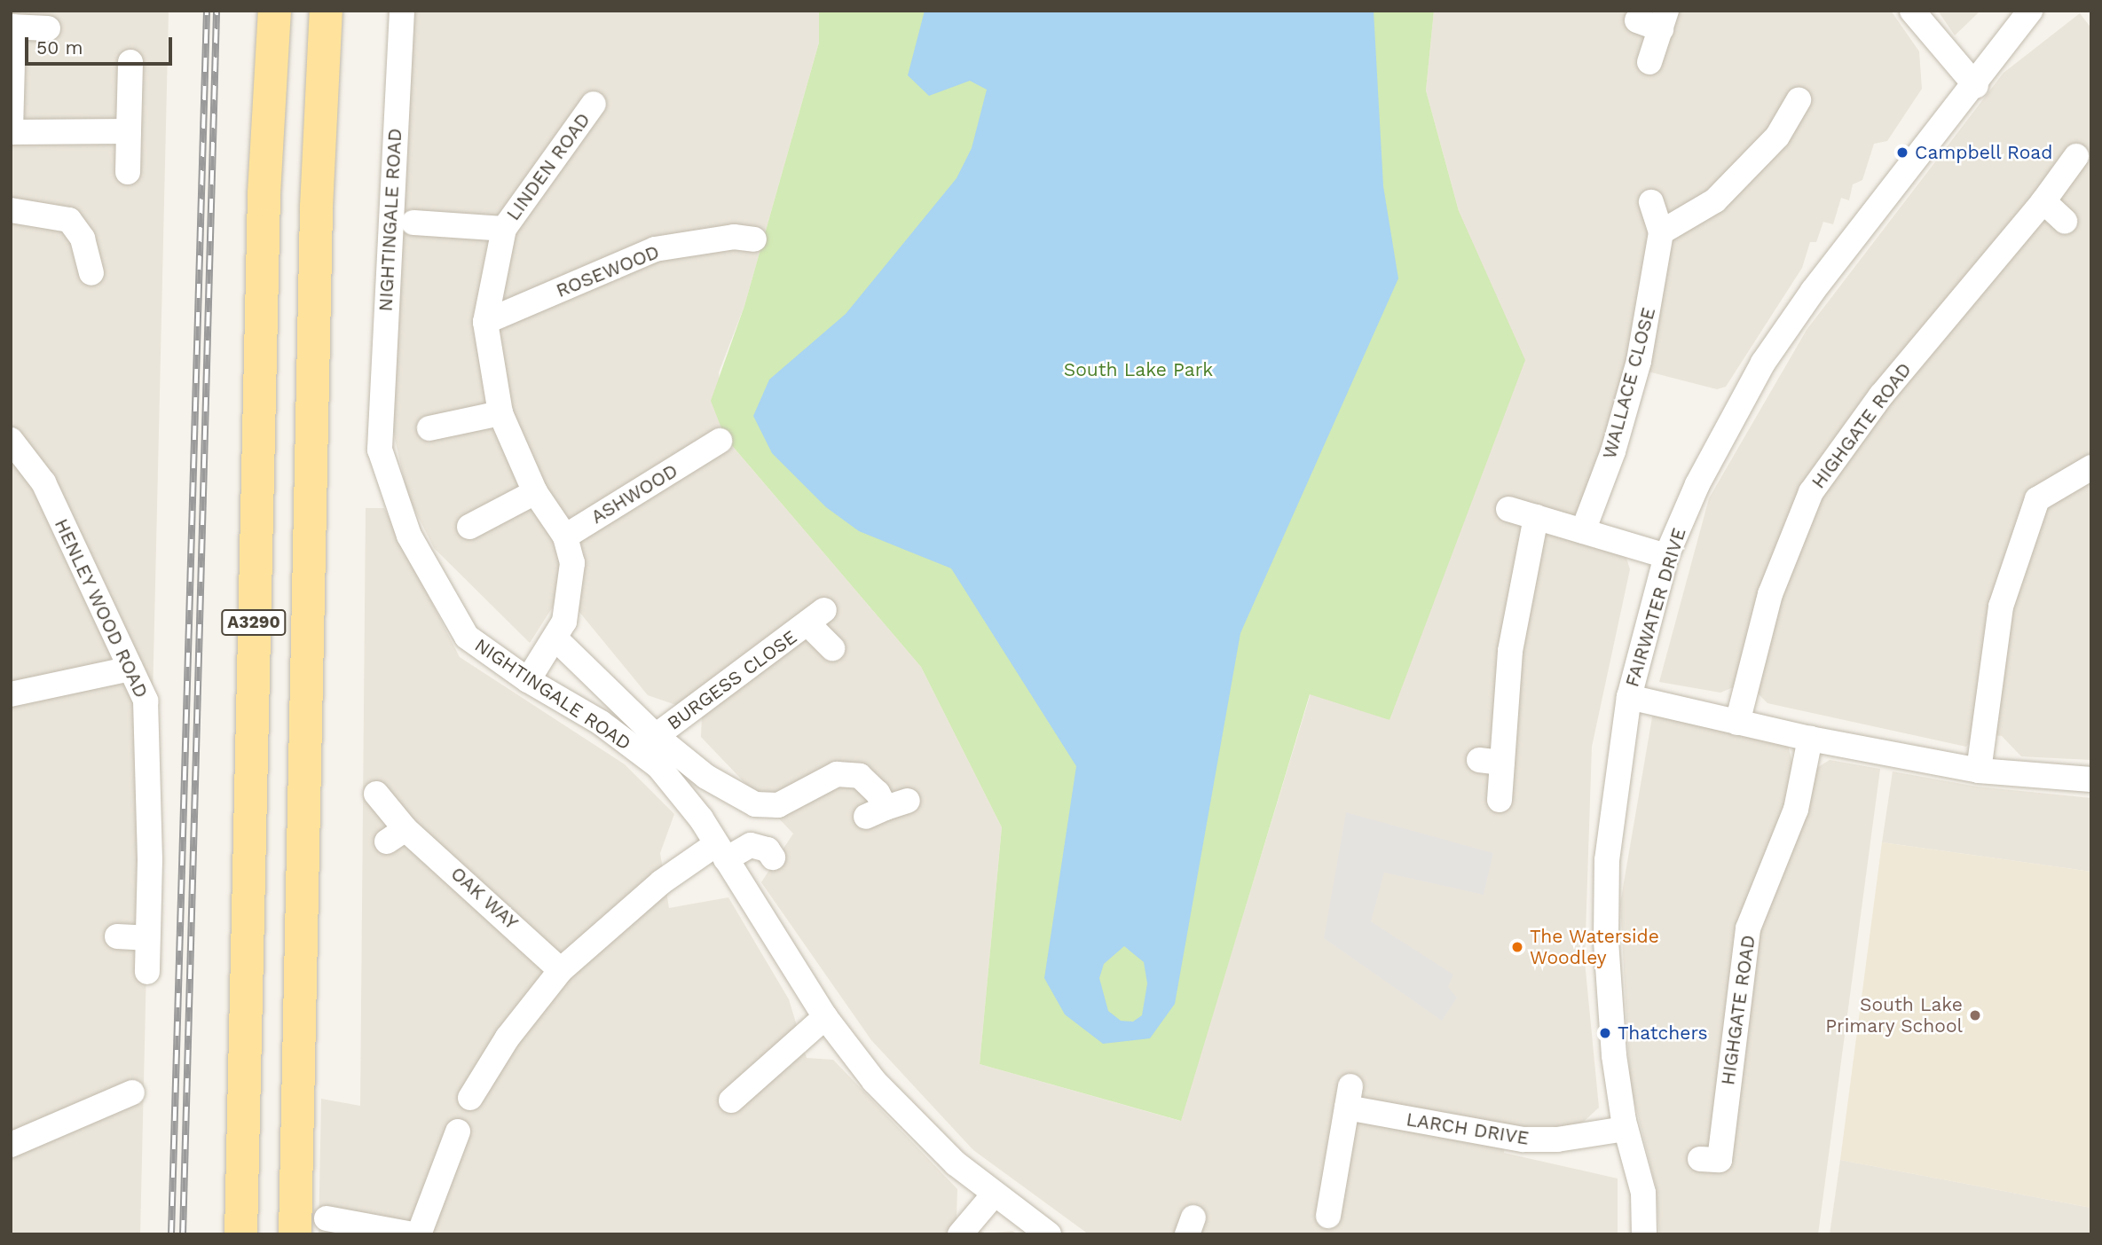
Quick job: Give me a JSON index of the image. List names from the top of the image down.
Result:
{
  "streets": {
    "main road": ["A3290"],
    "street": [
      "LINDEN ROAD",
      "NIGHTINGALE ROAD",
      "ROSEWOOD",
      "WALLACE CLOSE",
      "HIGHGATE ROAD",
      "ASHWOOD",
      "FAIRWATER DRIVE",
      "HENLEY WOOD ROAD",
      "BURGESS CLOSE",
      "OAK WAY",
      "LARCH DRIVE"
    ]
  },
  "crossings": [
    ["LINDEN ROAD", "NIGHTINGALE ROAD"],
    ["LINDEN ROAD", "ROSEWOOD"],
    ["LINDEN ROAD", "ASHWOOD"],
    ["LINDEN ROAD", "BURGESS CLOSE"],
    ["FAIRWATER DRIVE", "LARCH DRIVE"]
  ],
  "parks": ["South Lake Park"],
  "places": [
    "Campbell Road",
    "The Waterside Woodley",
    "South Lake Primary School",
    "Thatchers"
  ],
  "scale_bar": "50 m"
}
